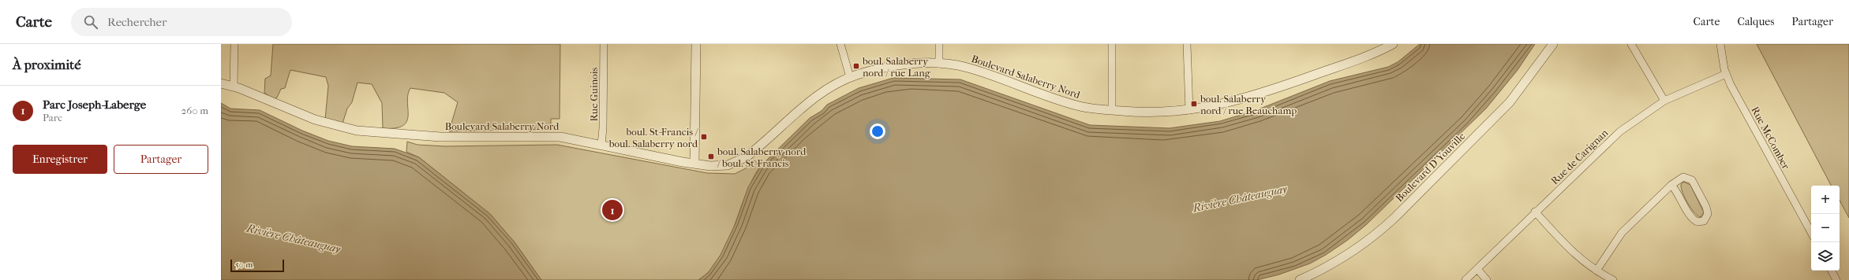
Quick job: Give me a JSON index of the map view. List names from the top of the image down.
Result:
{
  "streets": {
    "street": [
      "Boulevard Salaberry Nord",
      "Rue Guinois",
      "Rue McComber",
      "Rue de Carignan",
      "Boulevard D'Youville"
    ]
  },
  "crossings": [
    ["Boulevard Salaberry Nord", "Rue Guinois"],
    ["Rue McComber", "Rue de Carignan"]
  ],
  "water": ["Rivière Châteauguay"],
  "places": {
    "transit": [
      "boul. Salaberry nord / rue Lang",
      "boul. Salaberry nord / rue Beauchamp",
      "boul. St-Francis / boul. Salaberry nord",
      "boul. Salaberry nord / boul. St-Francis"
    ]
  },
  "scale_bar": "50 m",
  "page": {
    "header": "Carte",
    "search": "Rechercher",
    "nav": ["Carte", "Calques", "Partager"],
    "heading": "À proximité",
    "list": [
      {
        "mark": "1",
        "name": "Parc Joseph-Laberge",
        "note": "Parc",
        "value": "260 m"
      }
    ],
    "buttons": ["Enregistrer", "Partager"],
    "map_buttons": ["+", "−"],
    "pins": "1",
    "scale": "50 m"
  }
}
